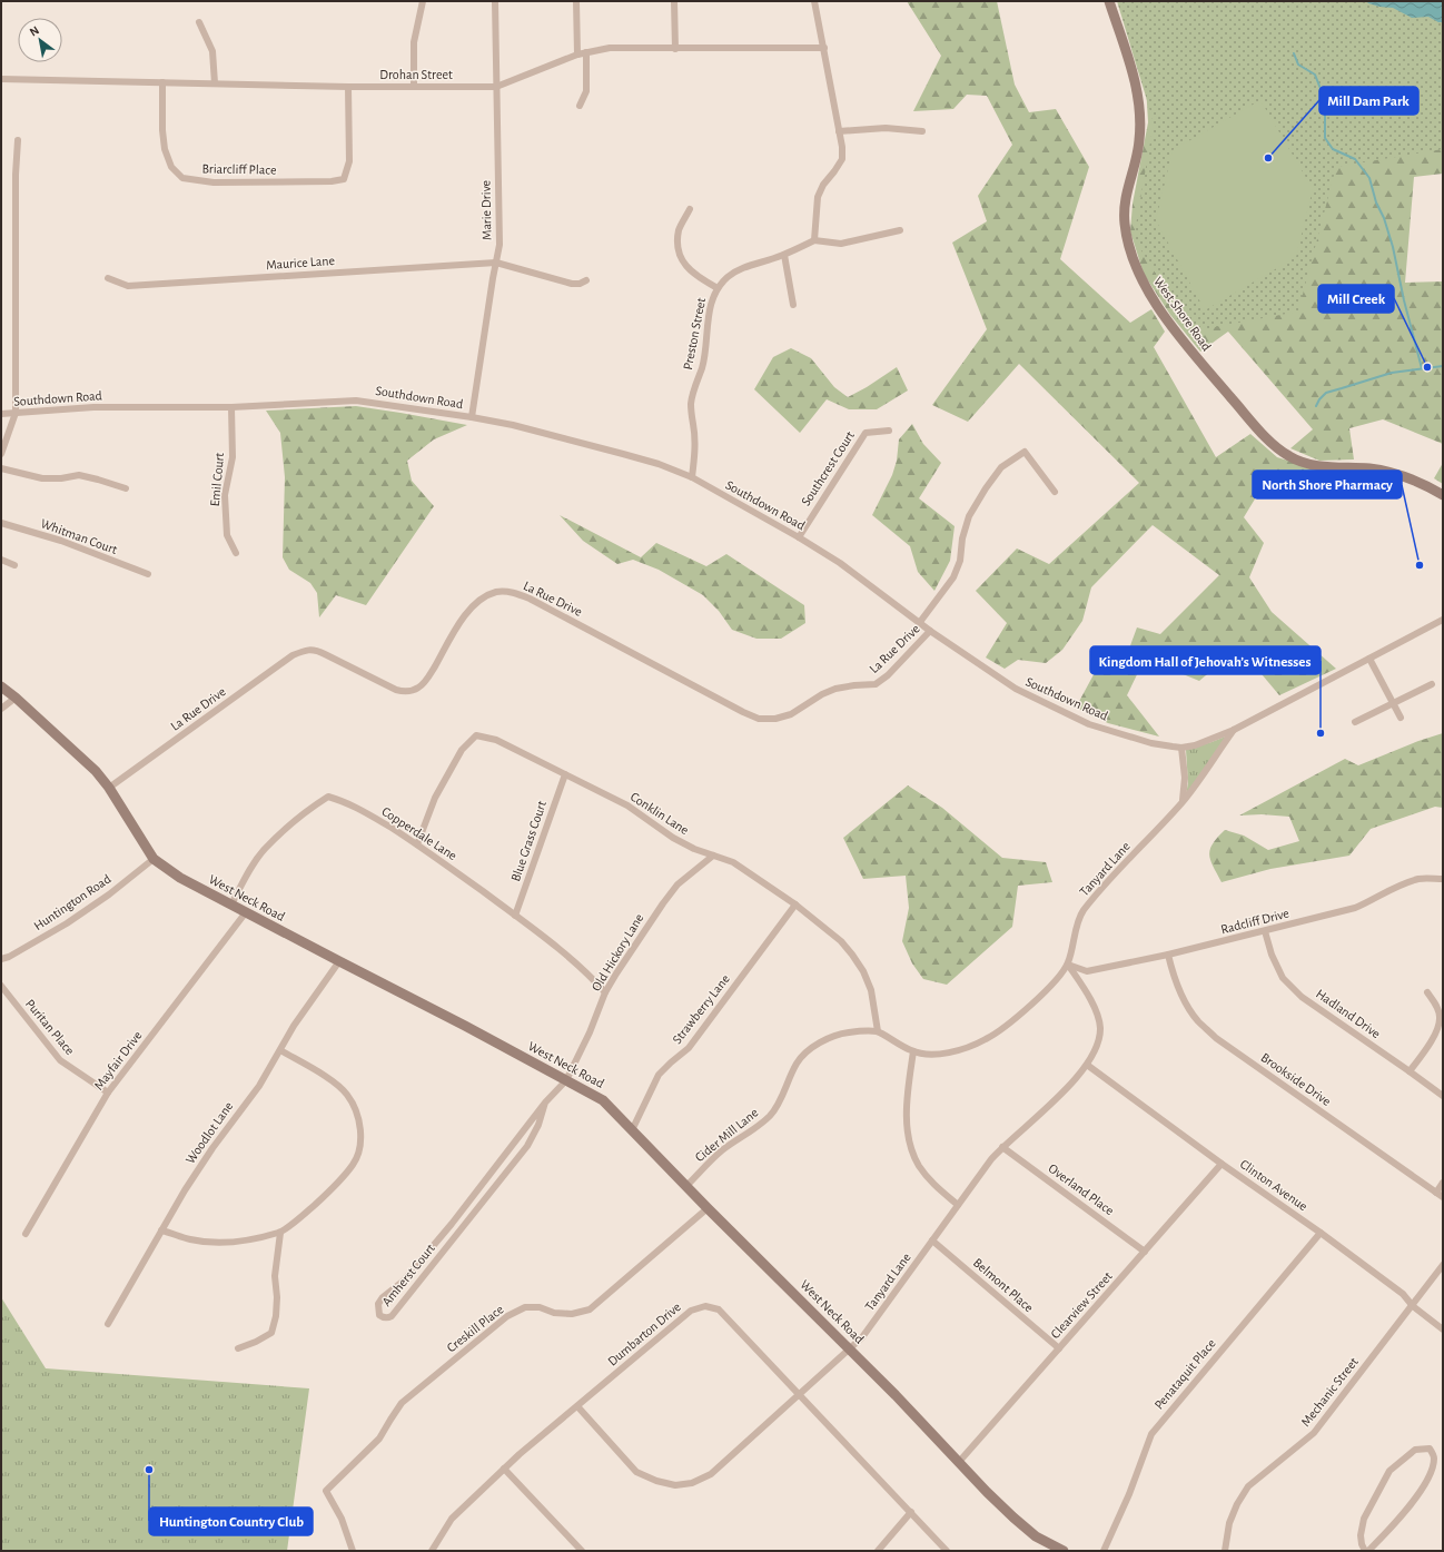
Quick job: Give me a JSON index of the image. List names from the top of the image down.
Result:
{
  "streets": {
    "street": [
      "Drohan Street",
      "Briarcliff Place",
      "Marie Drive",
      "Maurice Lane",
      "West Shore Road",
      "Preston Street",
      "Southdown Road",
      "Southcrest Court",
      "Emil Court",
      "Whitman Court",
      "La Rue Drive",
      "Conklin Lane",
      "Copperdale Lane",
      "Blue Grass Court",
      "Tanyard Lane",
      "West Neck Road",
      "Huntington Road",
      "Radcliff Drive",
      "Old Hickory Lane",
      "Strawberry Lane",
      "Hadland Drive",
      "Puritan Place",
      "Mayfair Drive",
      "Brookside Drive",
      "Woodlot Lane",
      "Cider Mill Lane",
      "Clinton Avenue",
      "Overland Place",
      "Amherst Court",
      "Belmont Place",
      "Clearview Street",
      "Creskill Place",
      "Dumbarton Drive",
      "Penataquit Place",
      "Mechanic Street"
    ]
  },
  "crossings": [
    ["Drohan Street", "Briarcliff Place"],
    ["Drohan Street", "Marie Drive"],
    ["Marie Drive", "Maurice Lane"],
    ["Marie Drive", "Southdown Road"],
    ["Preston Street", "Southdown Road"],
    ["Southdown Road", "Southcrest Court"],
    ["Southdown Road", "Emil Court"],
    ["Southdown Road", "La Rue Drive"],
    ["Southdown Road", "Tanyard Lane"],
    ["La Rue Drive", "West Neck Road"],
    ["Conklin Lane", "Copperdale Lane"],
    ["Conklin Lane", "Blue Grass Court"],
    ["Conklin Lane", "Old Hickory Lane"],
    ["Conklin Lane", "Strawberry Lane"],
    ["Conklin Lane", "Cider Mill Lane"],
    ["Copperdale Lane", "Blue Grass Court"],
    ["Copperdale Lane", "West Neck Road"],
    ["Copperdale Lane", "Old Hickory Lane"],
    ["Tanyard Lane", "West Neck Road"],
    ["Tanyard Lane", "Radcliff Drive"],
    ["Tanyard Lane", "Clinton Avenue"],
    ["Tanyard Lane", "Overland Place"],
    ["Tanyard Lane", "Belmont Place"],
    ["Tanyard Lane", "Dumbarton Drive"],
    ["West Neck Road", "Huntington Road"],
    ["West Neck Road", "Old Hickory Lane"],
    ["West Neck Road", "Strawberry Lane"],
    ["West Neck Road", "Mayfair Drive"],
    ["West Neck Road", "Woodlot Lane"],
    ["West Neck Road", "Cider Mill Lane"],
    ["West Neck Road", "Amherst Court"],
    ["West Neck Road", "Clearview Street"],
    ["West Neck Road", "Creskill Place"],
    ["Radcliff Drive", "Hadland Drive"],
    ["Radcliff Drive", "Brookside Drive"],
    ["Old Hickory Lane", "Amherst Court"],
    ["Puritan Place", "Mayfair Drive"],
    ["Clinton Avenue", "Clearview Street"],
    ["Clinton Avenue", "Penataquit Place"],
    ["Clinton Avenue", "Mechanic Street"],
    ["Overland Place", "Clearview Street"],
    ["Belmont Place", "Clearview Street"]
  ],
  "places": [
    "Mill Dam Park",
    "Mill Creek",
    "North Shore Pharmacy",
    "Kingdom Hall of Jehovah’s Witnesses",
    "Huntington Country Club"
  ],
  "north": "top left"
}
